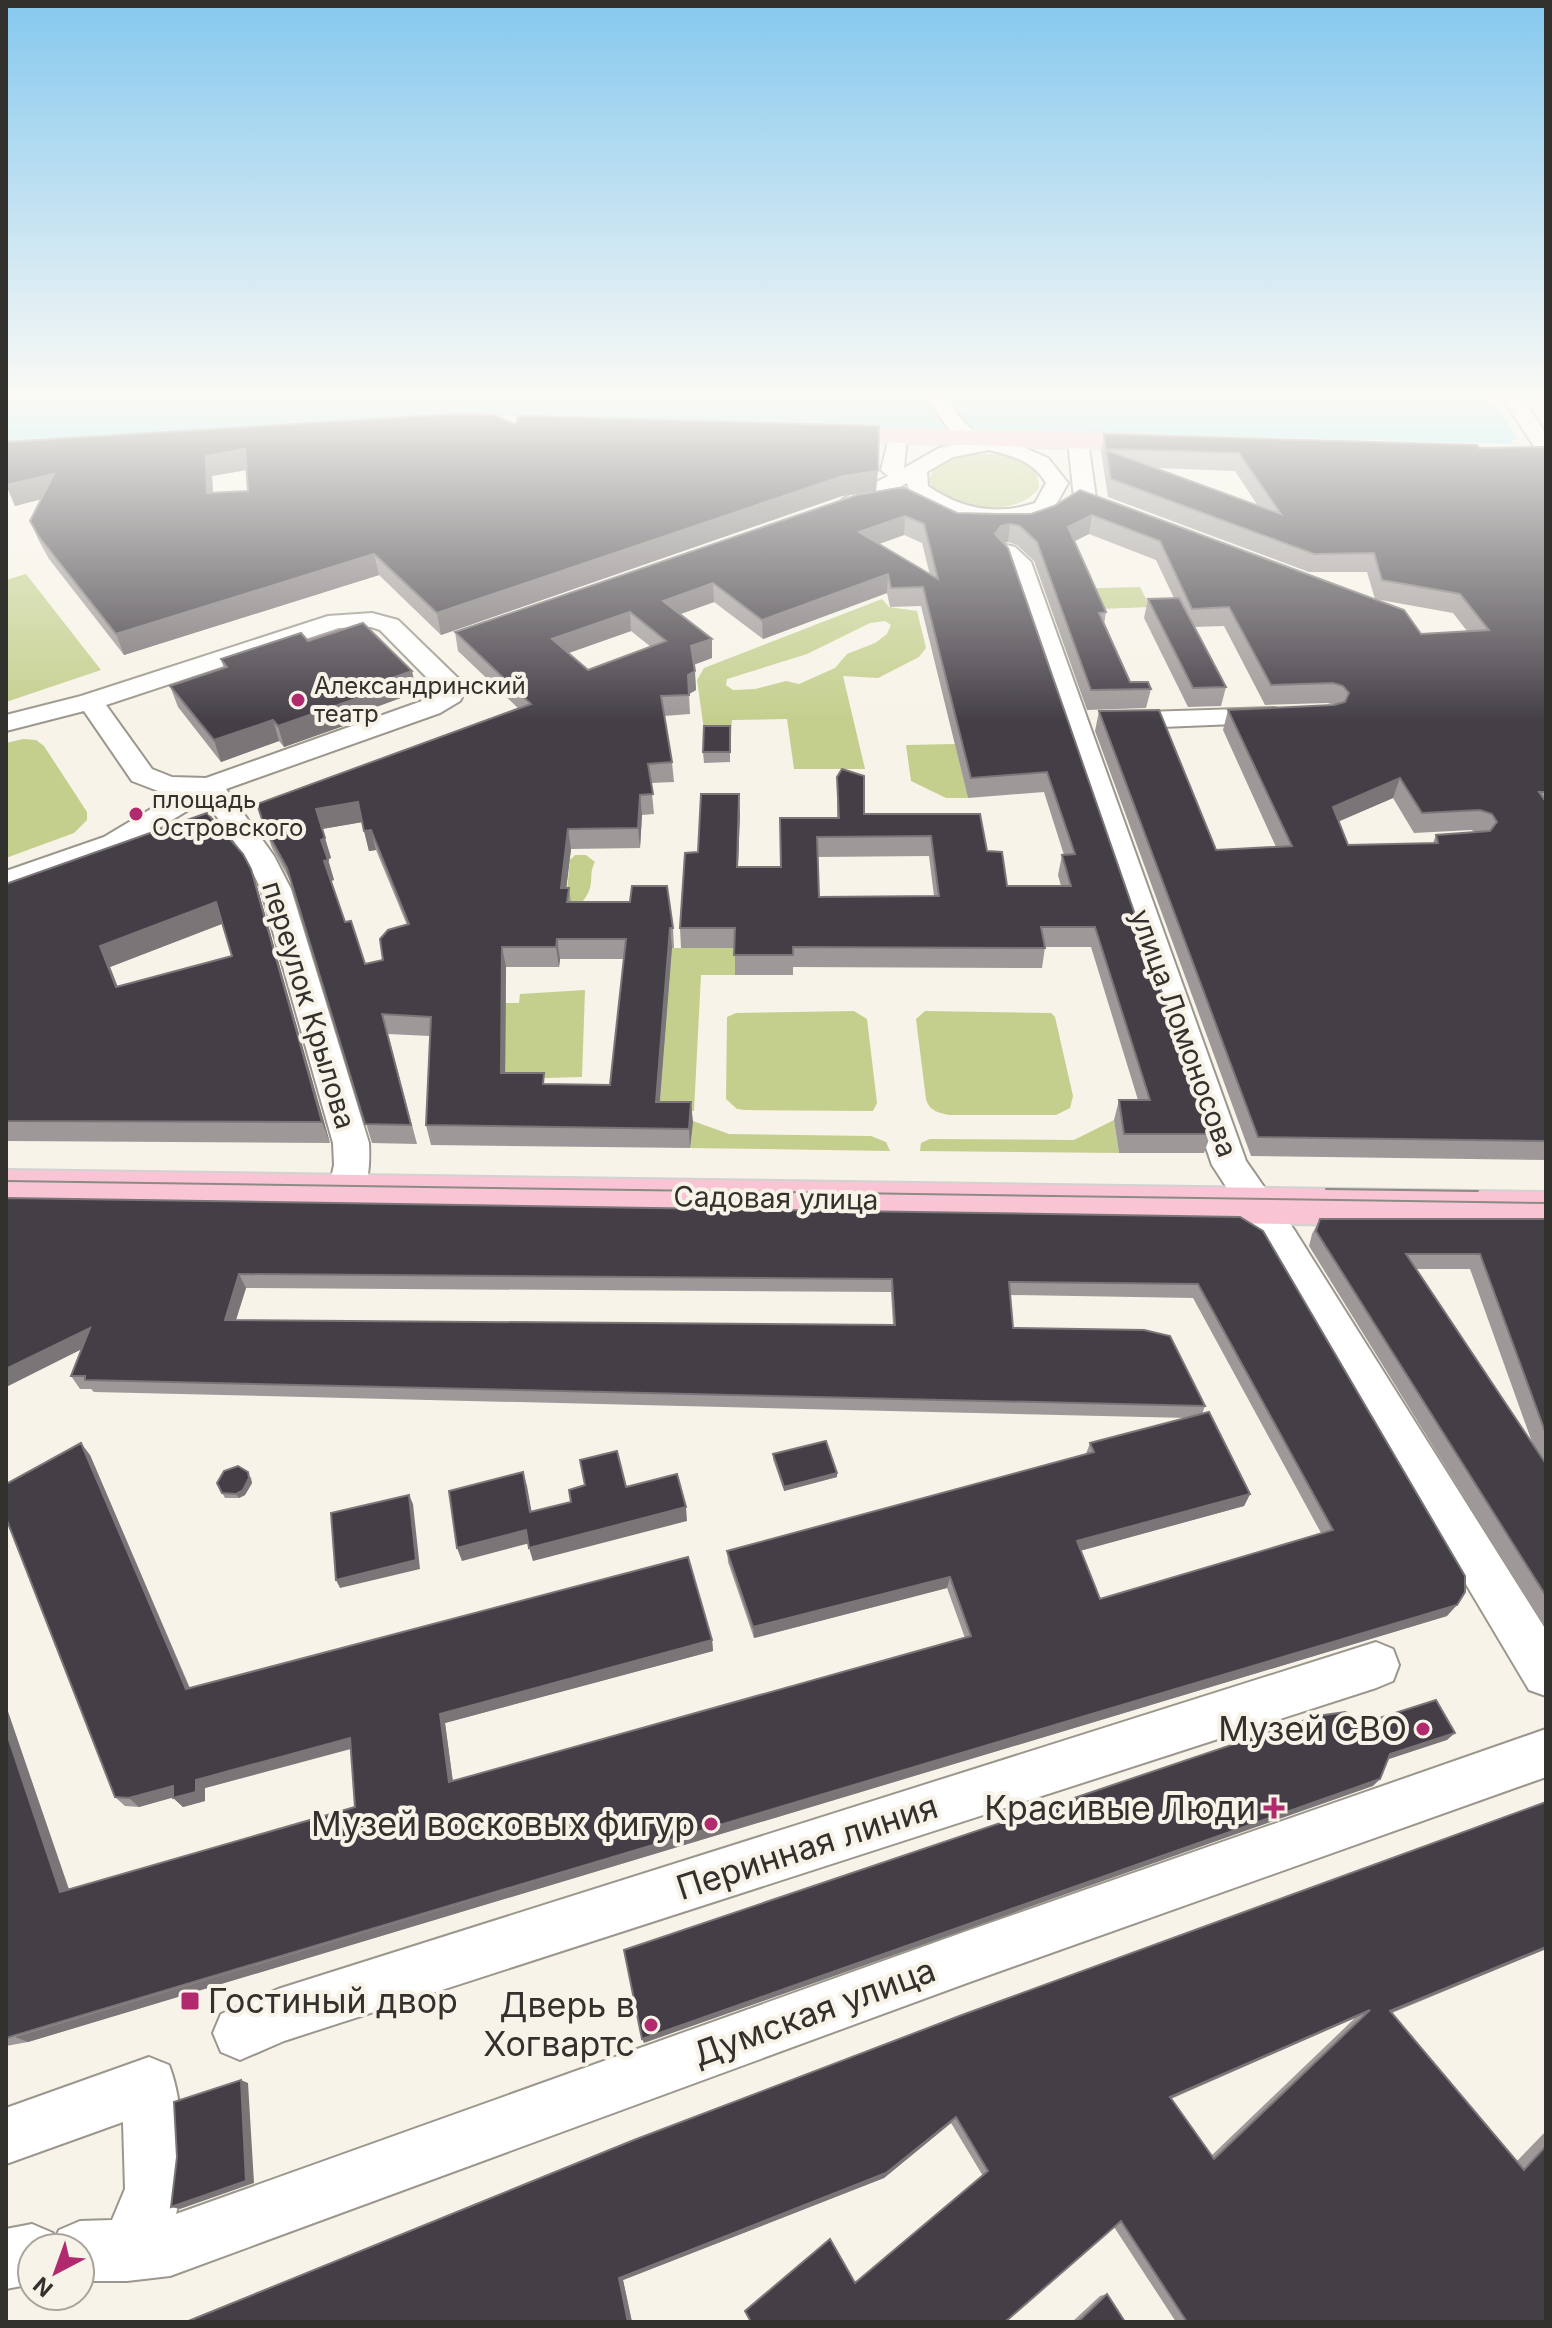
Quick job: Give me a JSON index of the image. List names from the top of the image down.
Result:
{
  "streets": {
    "main road": ["Садовая улица"],
    "street": [
      "переулок Крылова",
      "улица Ломоносова",
      "Перинная линия",
      "Думская улица"
    ]
  },
  "crossings": [
    ["переулок Крылова", "Садовая улица"],
    ["улица Ломоносова", "Садовая улица"]
  ],
  "places": {
    "other": [
      "Александринский театр",
      "площадь Островского",
      "Музей СВО",
      "Музей восковых фигур",
      "Дверь в Хогвартс"
    ],
    "health": ["Красивые Люди"],
    "transit": ["Гостиный двор"]
  },
  "north": "bottom left"
}
